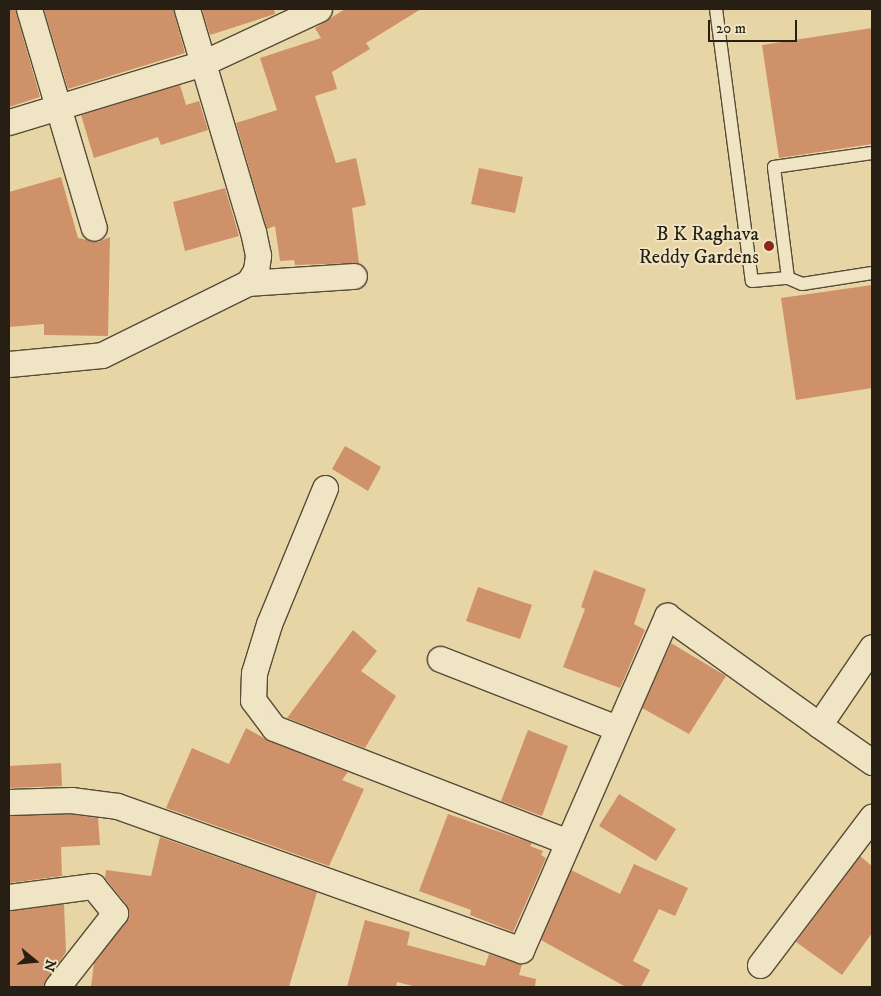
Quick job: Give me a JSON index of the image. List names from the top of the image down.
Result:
{
  "places": ["B K Raghava Reddy Gardens"],
  "scale_bar": "20 m",
  "north": "right"
}
